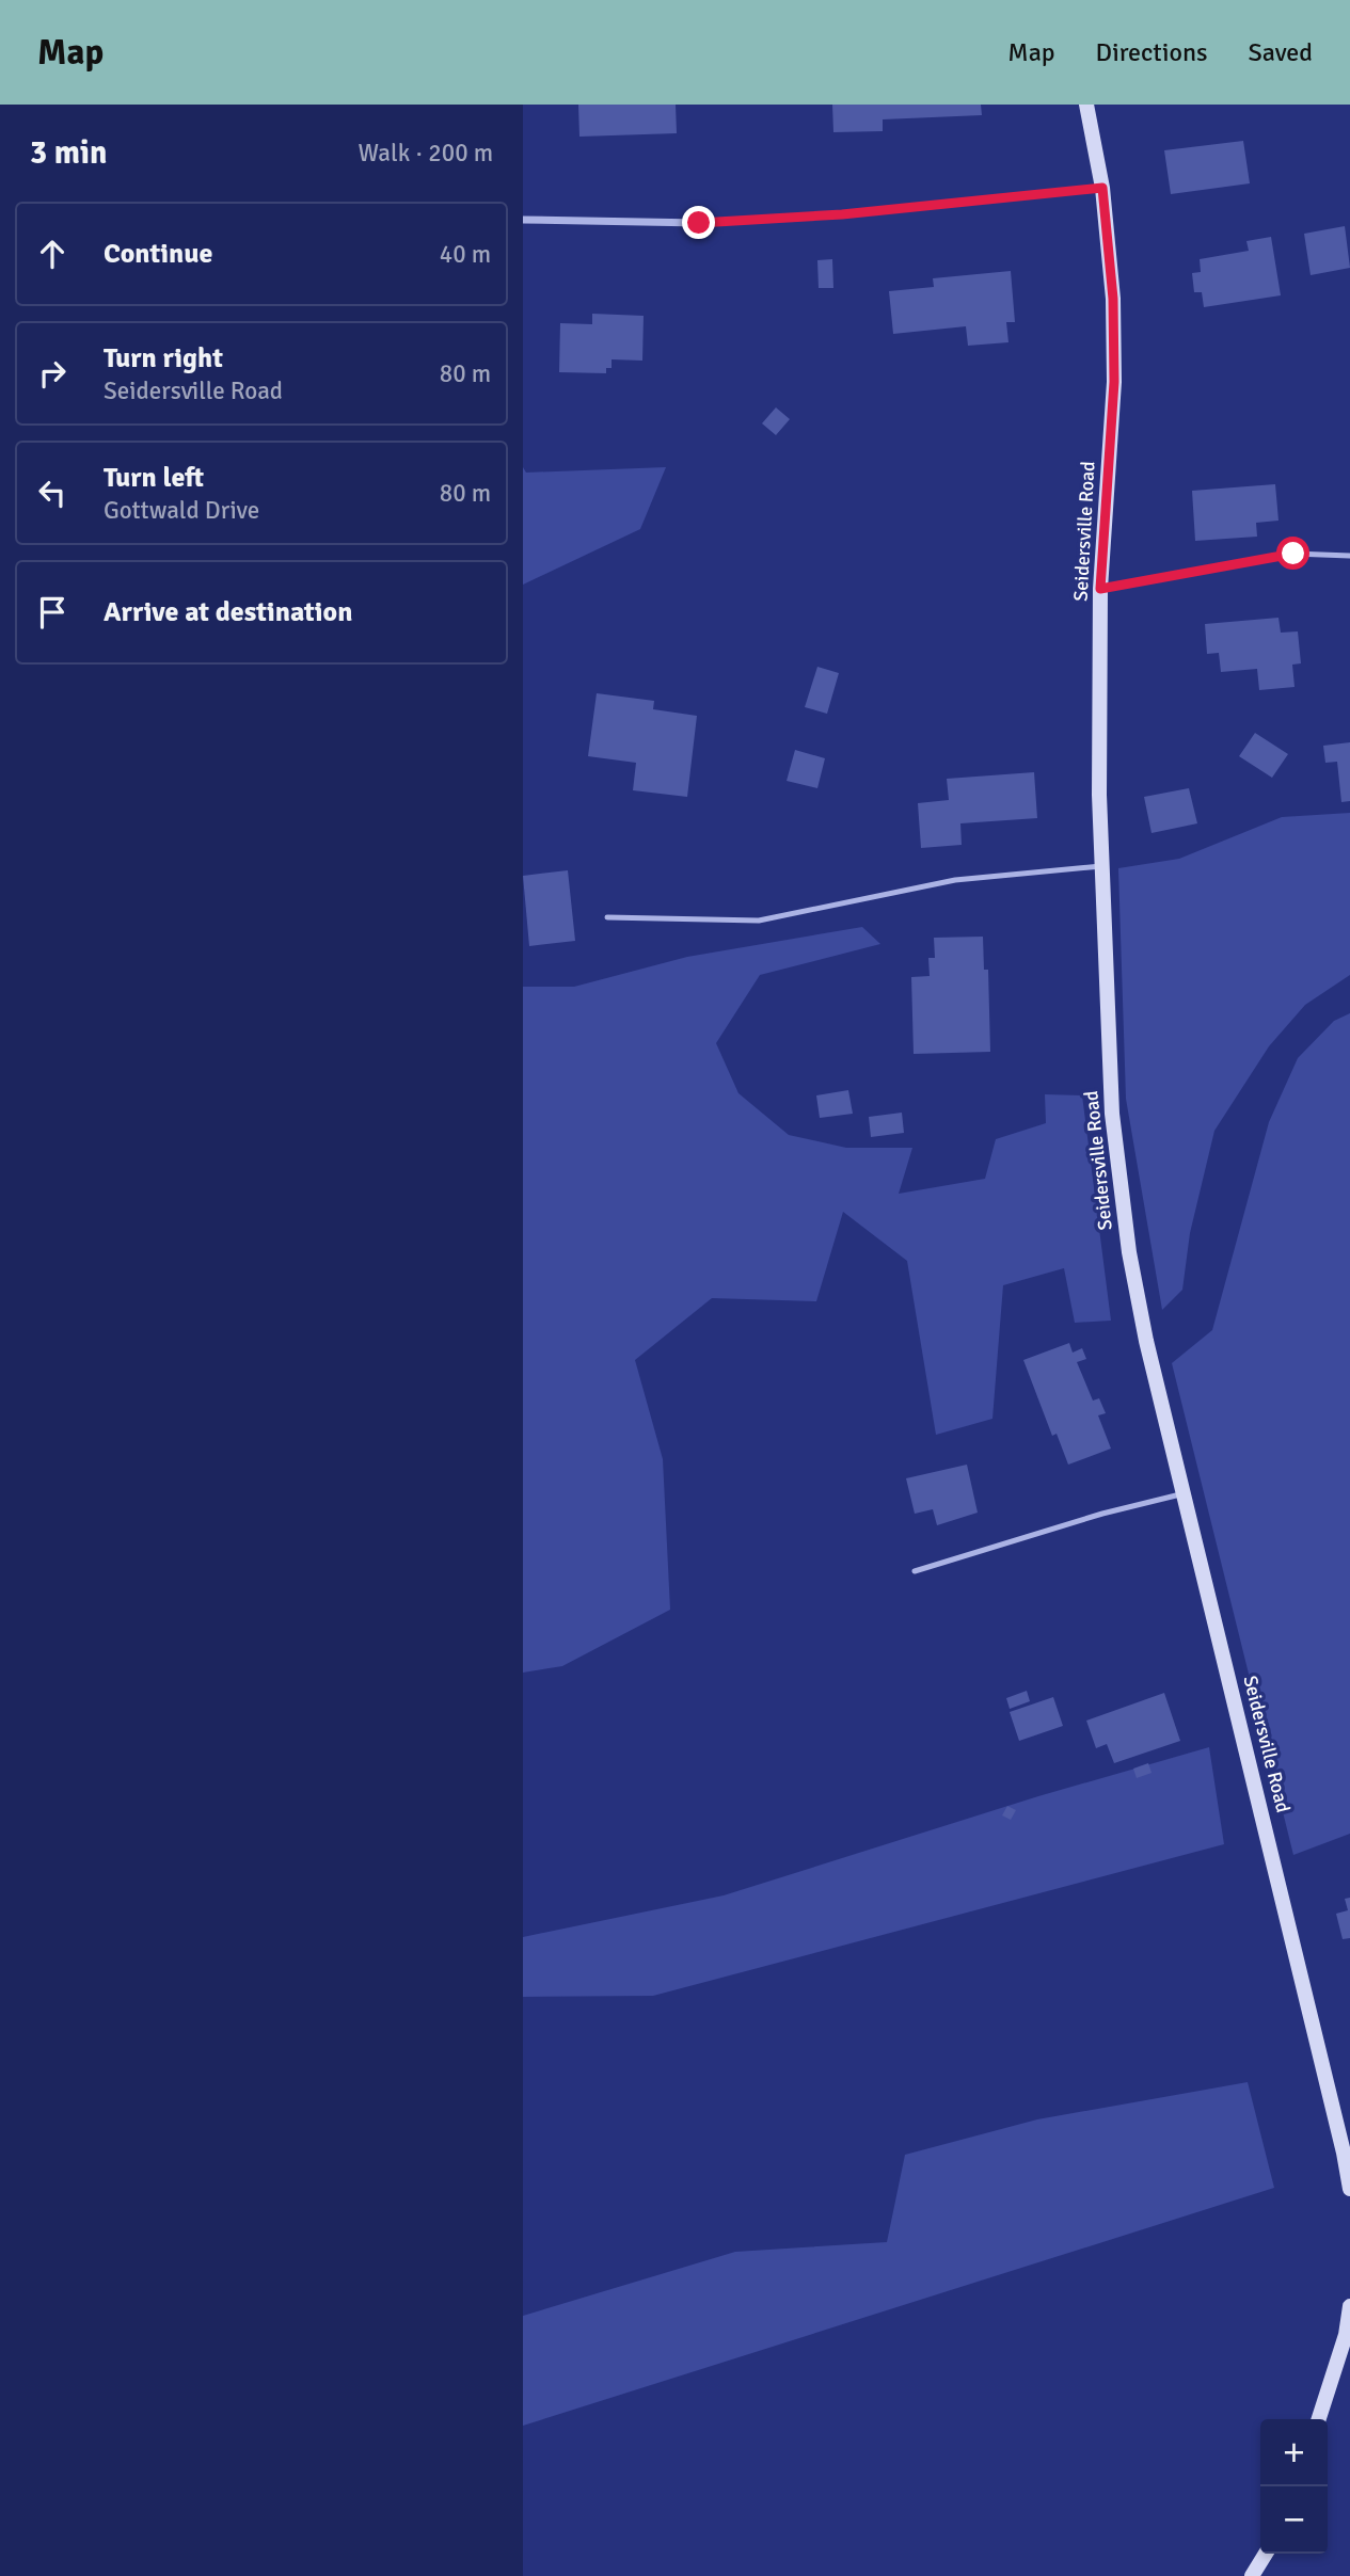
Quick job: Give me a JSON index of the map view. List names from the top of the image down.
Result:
{
  "streets": {
    "street": ["Seidersville Road"]
  },
  "page": {
    "header": "Map",
    "nav": ["Map", "Directions", "Saved"],
    "heading": ["3 min", "Walk · 200 m"],
    "list": [
      ["Continue", "40 m"],
      ["Turn right", "Seidersville Road", "80 m"],
      ["Turn left", "Gottwald Drive", "80 m"],
      "Arrive at destination"
    ],
    "map_buttons": ["+", "−"]
  }
}
